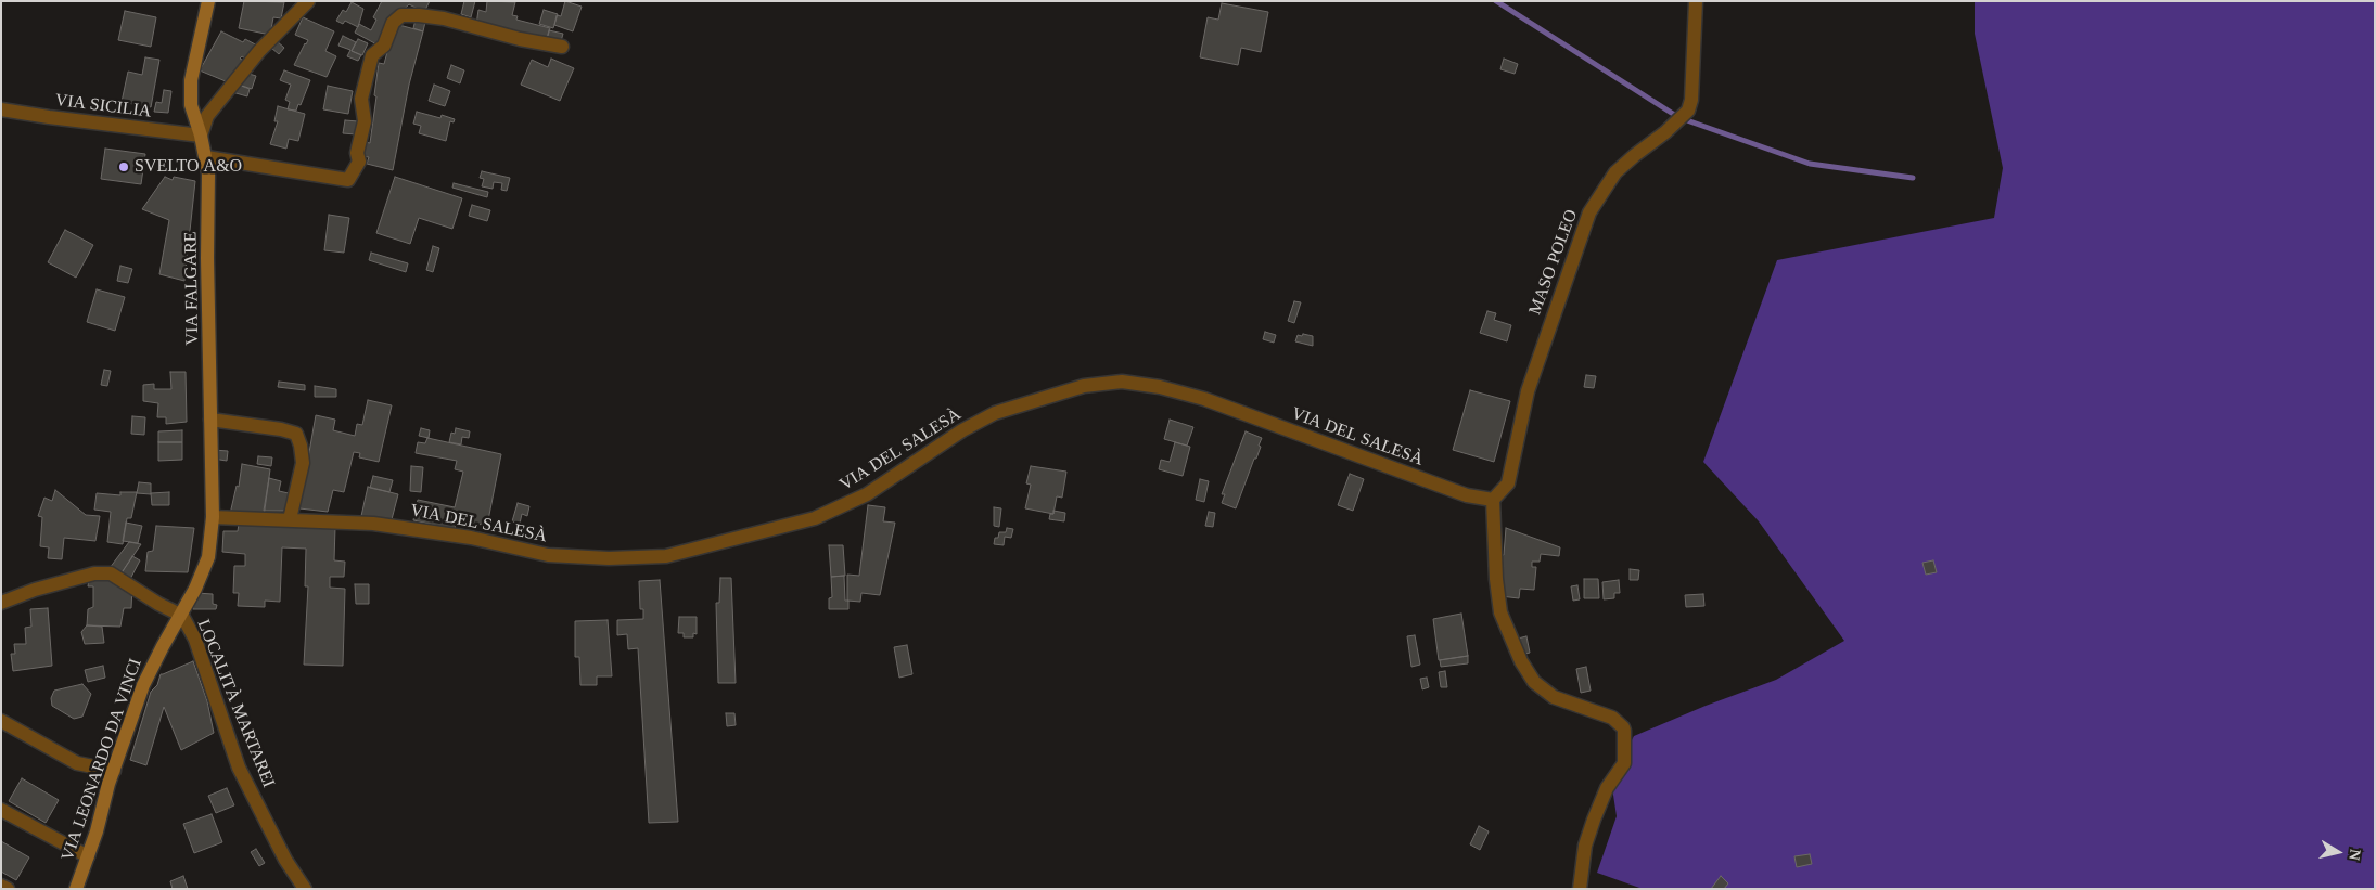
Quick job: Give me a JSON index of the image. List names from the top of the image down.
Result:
{
  "streets": {
    "street": [
      "VIA SICILIA",
      "MASO POLEO",
      "VIA FALGARE",
      "VIA DEL SALESÀ",
      "LOCALITÀ MARTAREI",
      "VIA LEONARDO DA VINCI"
    ]
  },
  "crossings": [
    ["VIA SICILIA", "VIA FALGARE"],
    ["MASO POLEO", "VIA DEL SALESÀ"],
    ["VIA FALGARE", "VIA DEL SALESÀ"],
    ["VIA FALGARE", "LOCALITÀ MARTAREI"],
    ["VIA FALGARE", "VIA LEONARDO DA VINCI"],
    ["LOCALITÀ MARTAREI", "VIA LEONARDO DA VINCI"]
  ],
  "places": ["SVELTO A&O"],
  "north": "right"
}
